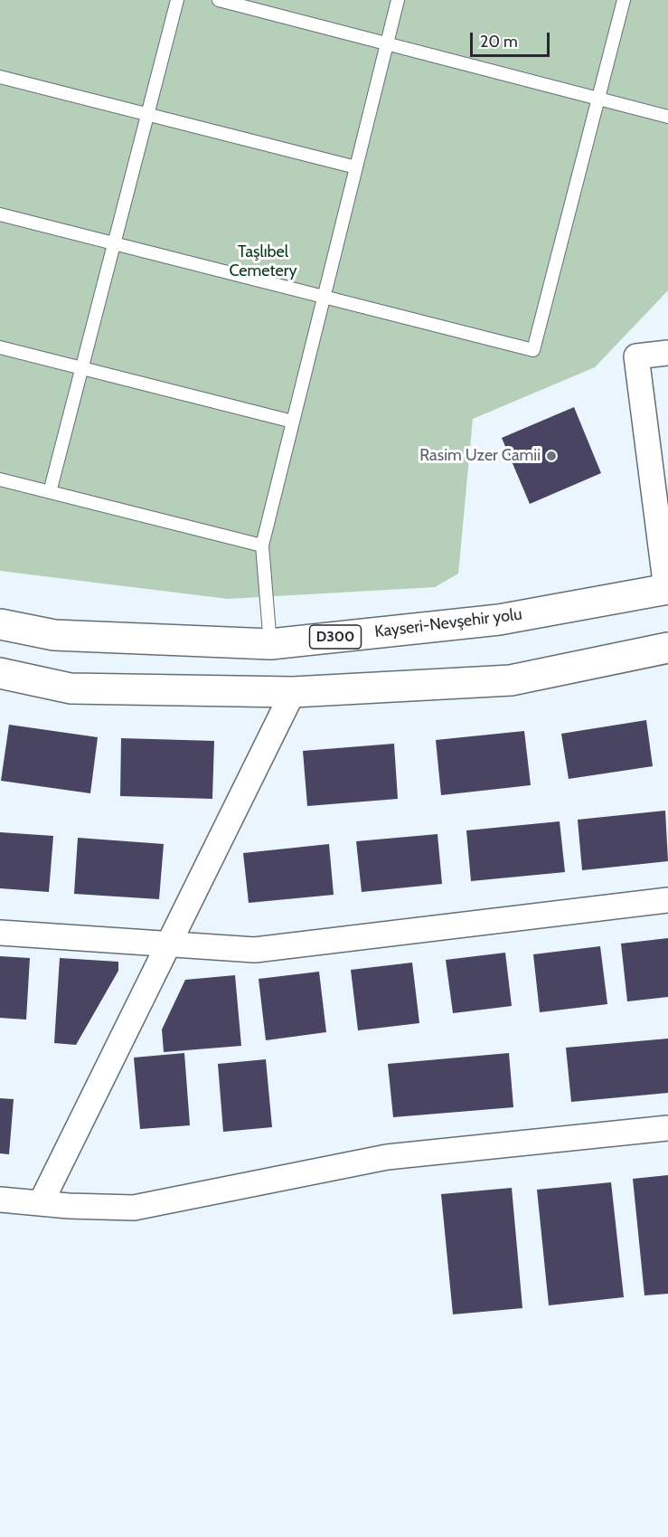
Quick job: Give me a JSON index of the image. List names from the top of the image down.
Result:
{
  "streets": {
    "highway": ["Kayseri-Nevşehir yolu", "D300"]
  },
  "parks": ["Taşlıbel Cemetery"],
  "places": ["Rasim Uzer Camii"],
  "scale_bar": "20 m"
}
